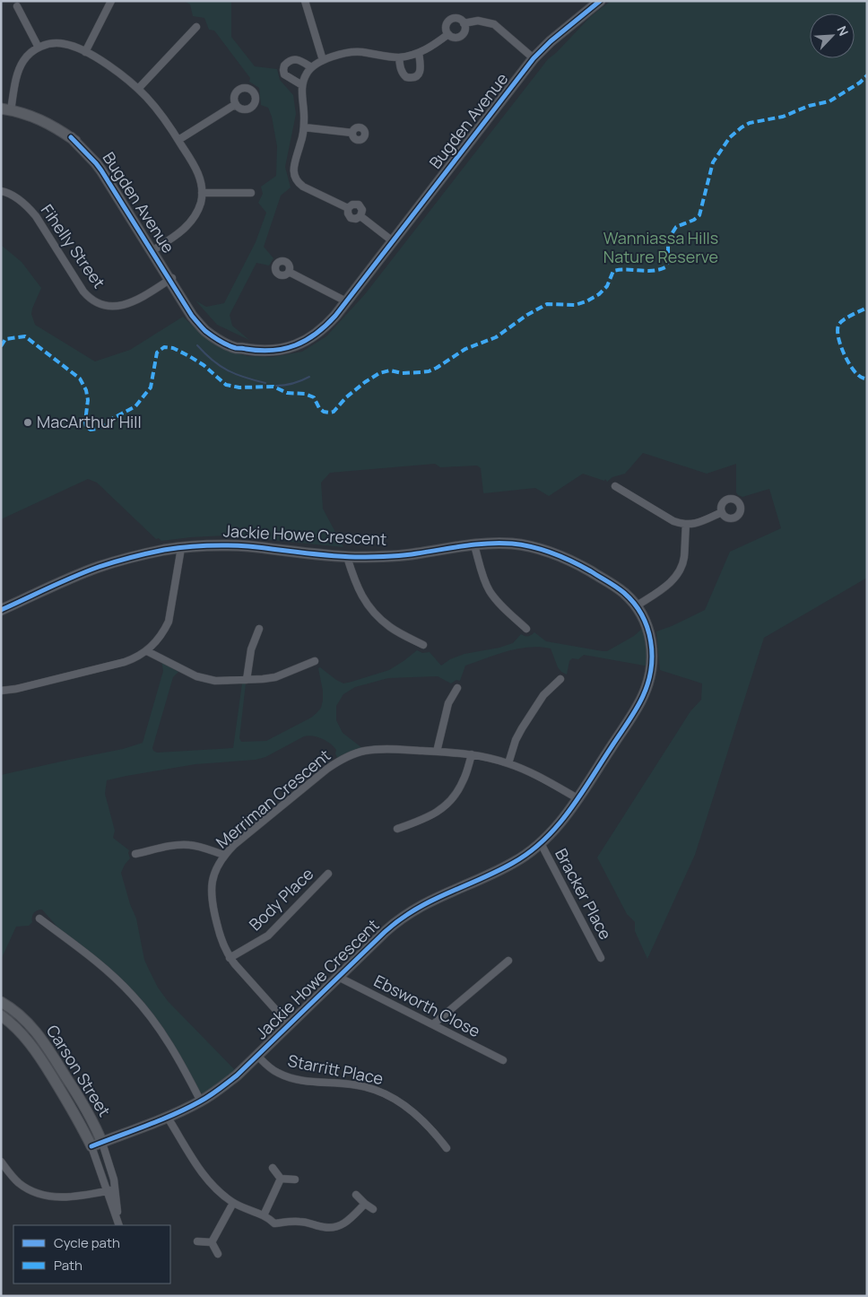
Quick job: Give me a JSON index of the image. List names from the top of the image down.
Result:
{
  "streets": {
    "street": [
      "Bugden Avenue",
      "Fihelly Street",
      "Jackie Howe Crescent",
      "Merriman Crescent",
      "Bracker Place",
      "Body Place",
      "Ebsworth Close",
      "Starritt Place",
      "Carson Street"
    ]
  },
  "crossings": [
    ["Bugden Avenue", "Fihelly Street"],
    ["Jackie Howe Crescent", "Merriman Crescent"],
    ["Jackie Howe Crescent", "Bracker Place"],
    ["Jackie Howe Crescent", "Ebsworth Close"],
    ["Jackie Howe Crescent", "Starritt Place"],
    ["Jackie Howe Crescent", "Carson Street"],
    ["Merriman Crescent", "Body Place"]
  ],
  "parks": ["Wanniassa Hills Nature Reserve"],
  "places": ["MacArthur Hill"],
  "legend": ["Cycle path", "Path"],
  "north": "top right"
}
